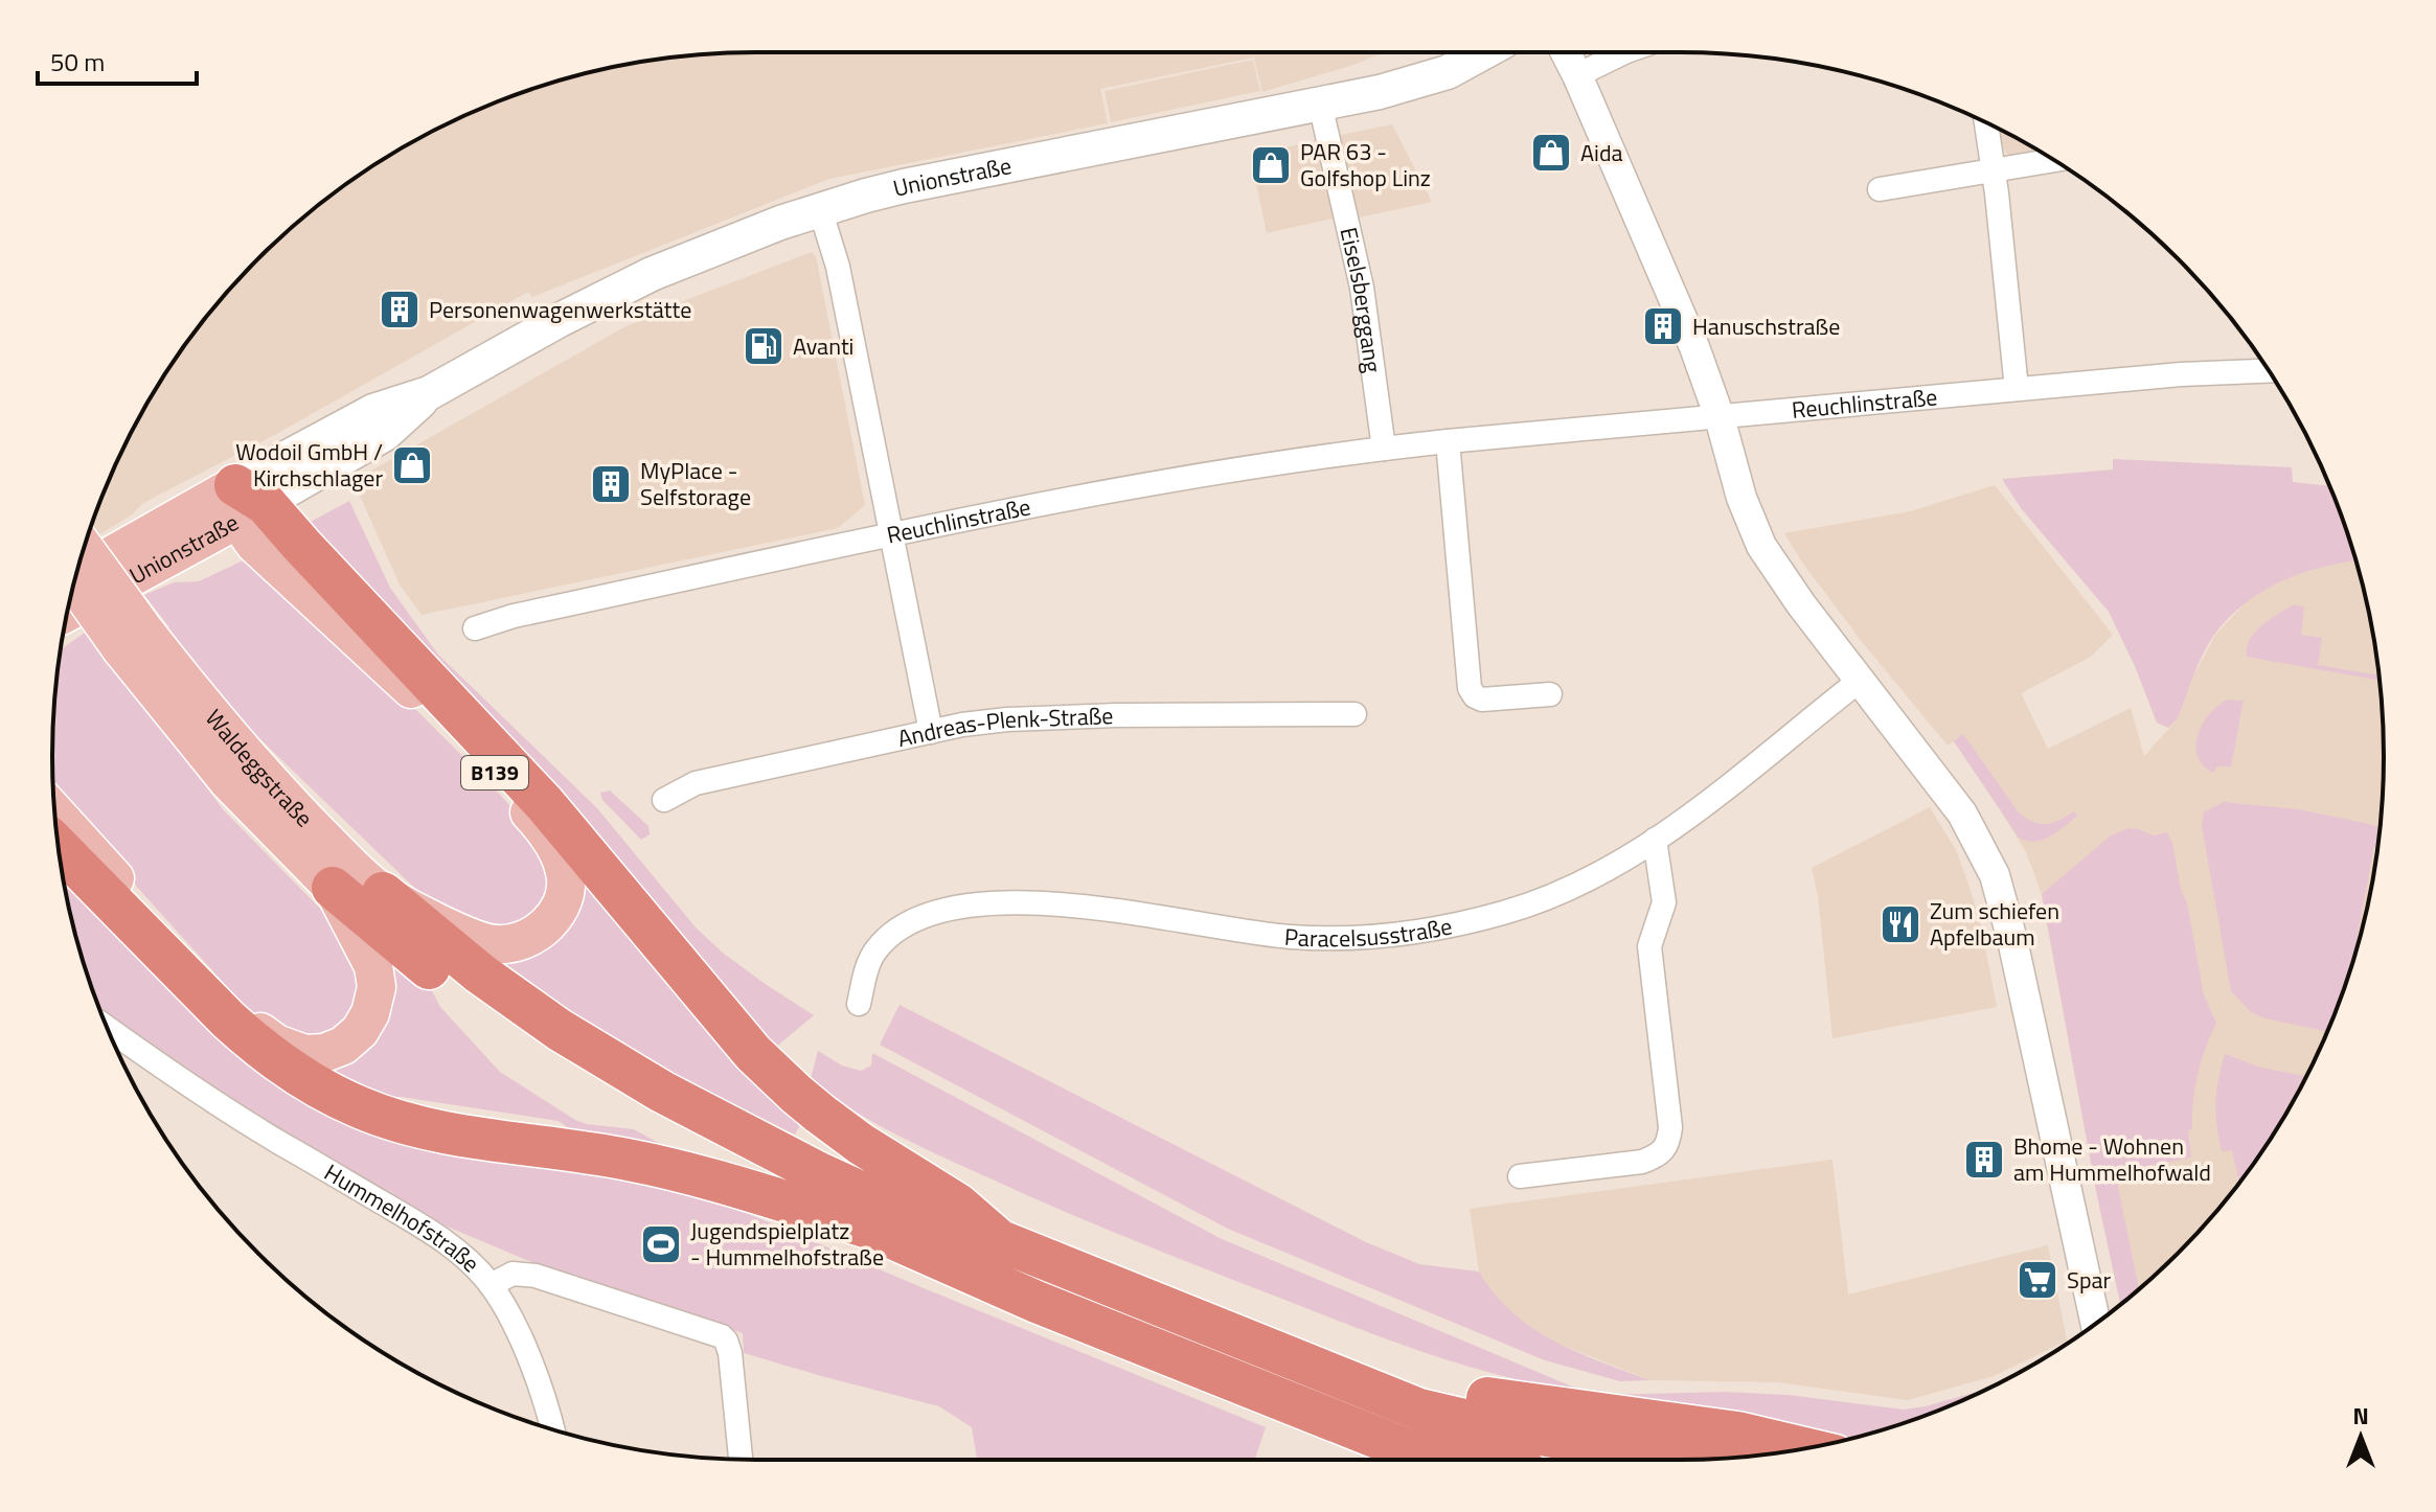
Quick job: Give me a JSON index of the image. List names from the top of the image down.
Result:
{
  "streets": {
    "main road": ["Unionstraße", "Waldeggstraße", "B139"],
    "street": [
      "Eiselsberggang",
      "Reuchlinstraße",
      "Andreas-Plenk-Straße",
      "Paracelsusstraße",
      "Hummelhofstraße"
    ]
  },
  "crossings": [
    ["Unionstraße", "Eiselsberggang"],
    ["Unionstraße", "B139"],
    ["Eiselsberggang", "Reuchlinstraße"],
    ["Waldeggstraße", "B139"]
  ],
  "places": {
    "shop": ["Aida", "PAR 63 - Golfshop Linz", "Wodoil GmbH / Kirchschlager"],
    "building": [
      "Personenwagenwerkstätte",
      "Hanuschstraße",
      "MyPlace - Selfstorage",
      "Bhome - Wohnen am Hummelhofwald"
    ],
    "fuel station": ["Avanti"],
    "restaurant": ["Zum schiefen Apfelbaum"],
    "sports": ["Jugendspielplatz - Hummelhofstraße"],
    "supermarket": ["Spar"]
  },
  "scale_bar": "50 m",
  "north": "top"
}
